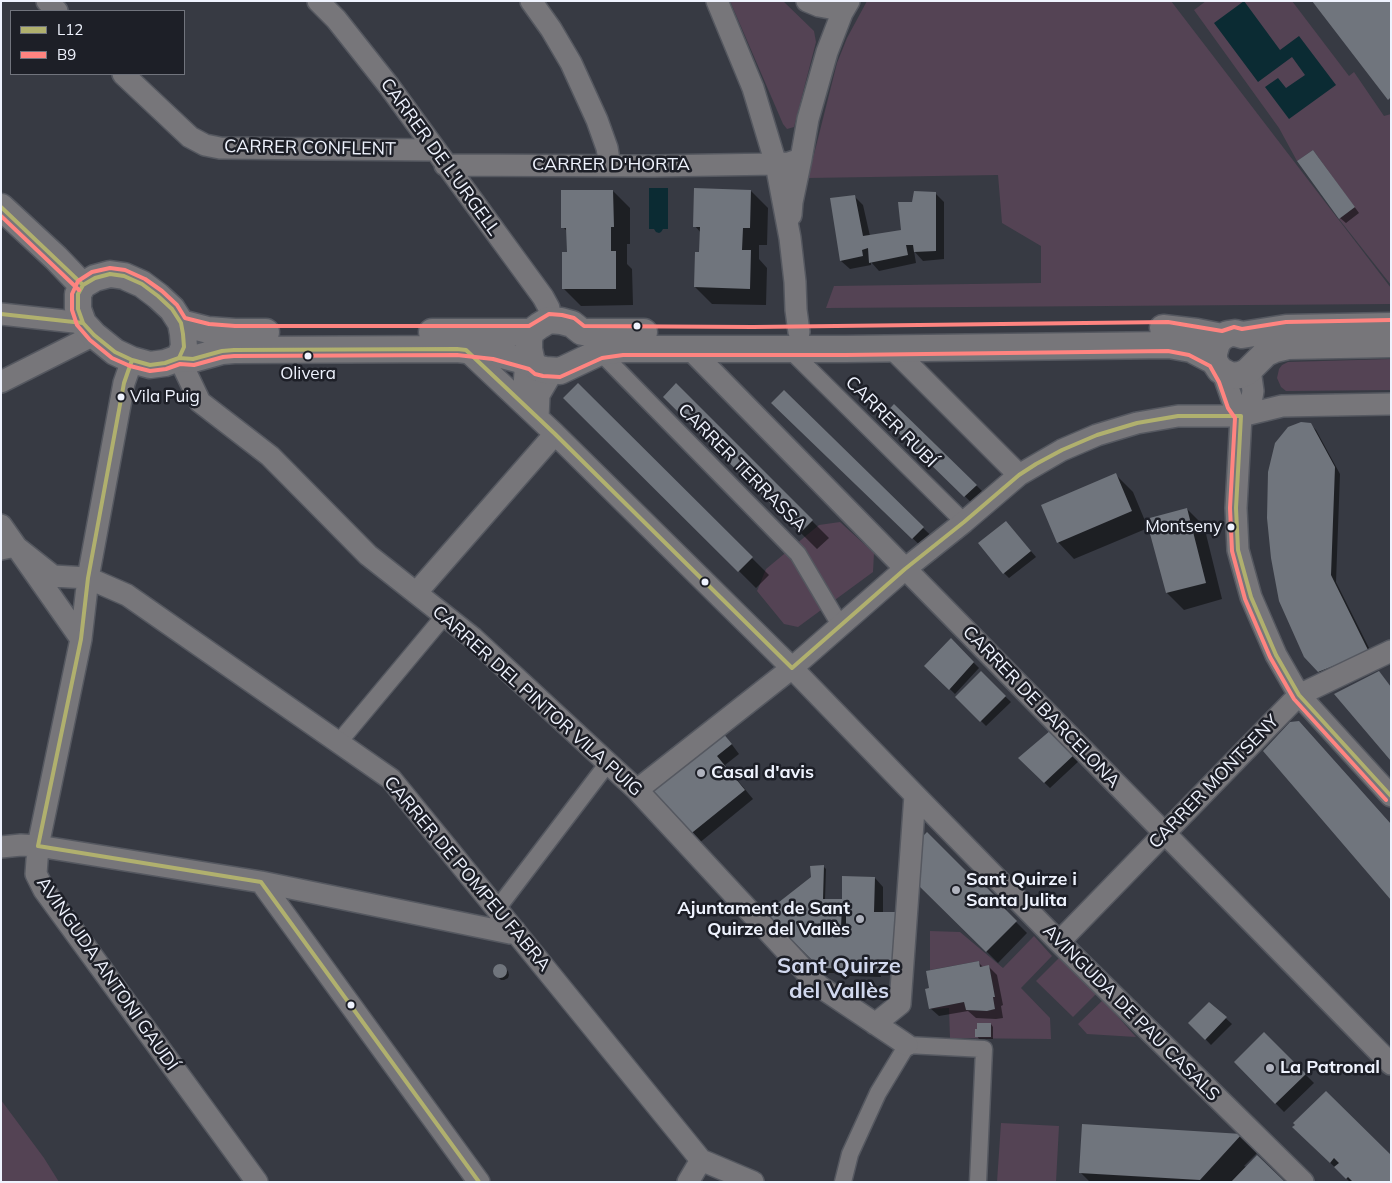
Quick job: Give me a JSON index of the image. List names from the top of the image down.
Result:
{
  "streets": {
    "street": [
      "CARRER CONFLENT",
      "CARRER DE L'URGELL",
      "CARRER D'HORTA",
      "CARRER RUBÍ",
      "CARRER TERRASSA",
      "CARRER DEL PINTOR VILA PUIG",
      "CARRER DE BARCELONA",
      "CARRER MONTSENY",
      "CARRER DE POMPEU FABRA",
      "AVINGUDA ANTONI GAUDÍ",
      "AVINGUDA DE PAU CASALS"
    ]
  },
  "crossings": [
    ["CARRER CONFLENT", "CARRER DE L'URGELL"],
    ["CARRER CONFLENT", "CARRER D'HORTA"],
    ["CARRER DE L'URGELL", "CARRER D'HORTA"],
    ["CARRER DE L'URGELL", "CARRER TERRASSA"],
    ["CARRER DEL PINTOR VILA PUIG", "AVINGUDA ANTONI GAUDÍ"],
    ["CARRER DE BARCELONA", "CARRER MONTSENY"],
    ["CARRER MONTSENY", "AVINGUDA DE PAU CASALS"],
    ["CARRER DE POMPEU FABRA", "AVINGUDA ANTONI GAUDÍ"]
  ],
  "districts": ["Sant Quirze del Vallès"],
  "places": [
    "Olivera",
    "Vila Puig",
    "Montseny",
    "Casal d'avis",
    "Sant Quirze i Santa Julita",
    "Ajuntament de Sant Quirze del Vallès",
    "La Patronal"
  ],
  "lines": ["transit line L12", "transit line B9"],
  "legend": ["L12", "B9"]
}
